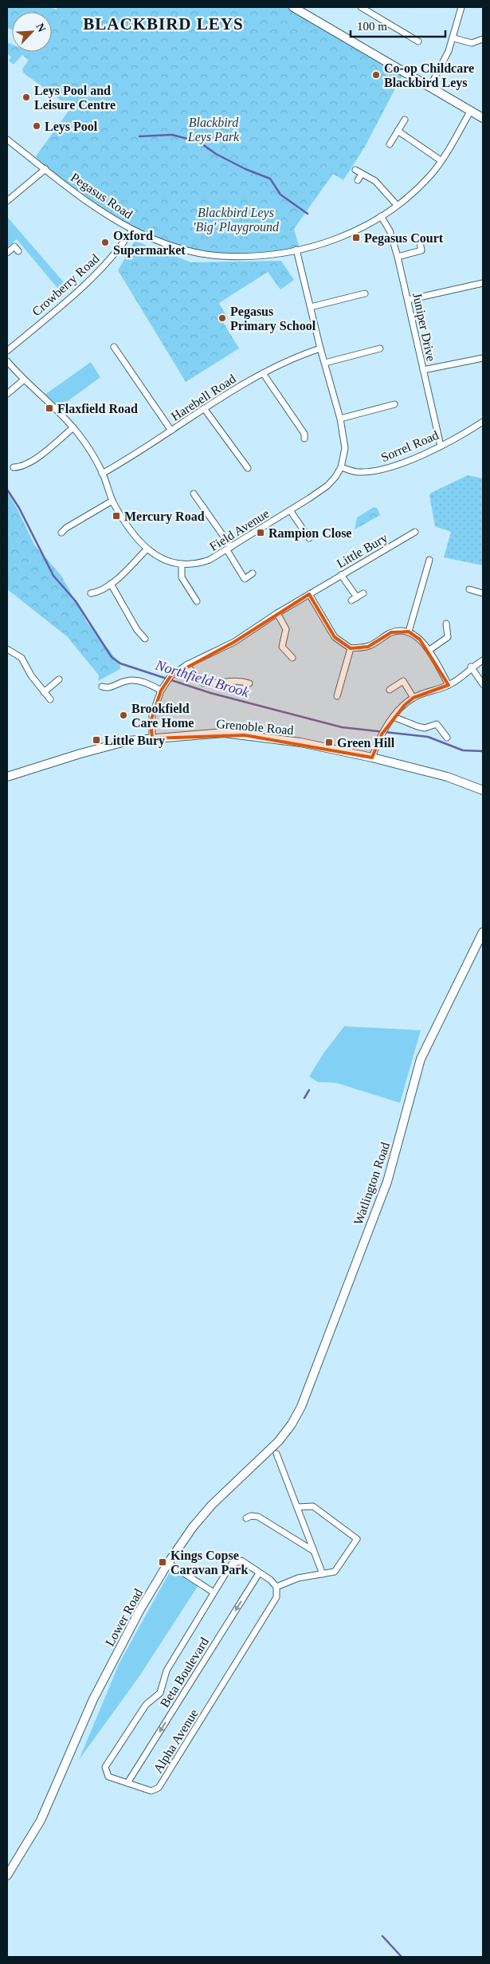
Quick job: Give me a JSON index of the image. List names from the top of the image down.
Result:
{
  "streets": {
    "main road": ["Grenoble Road", "Watlington Road", "Lower Road"],
    "street": [
      "Pegasus Road",
      "Crowberry Road",
      "Juniper Drive",
      "Harebell Road",
      "Sorrel Road",
      "Field Avenue",
      "Little Bury",
      "Beta Boulevard",
      "Alpha Avenue"
    ]
  },
  "crossings": [
    ["Pegasus Road", "Crowberry Road"],
    ["Pegasus Road", "Juniper Drive"],
    ["Pegasus Road", "Field Avenue"],
    ["Juniper Drive", "Sorrel Road"],
    ["Harebell Road", "Field Avenue"],
    ["Sorrel Road", "Field Avenue"],
    ["Little Bury", "Grenoble Road"],
    ["Watlington Road", "Lower Road"],
    ["Beta Boulevard", "Alpha Avenue"]
  ],
  "one_way": ["Beta Boulevard"],
  "districts": ["BLACKBIRD LEYS"],
  "water": ["Northfield Brook"],
  "parks": ["Blackbird Leys Park", "Blackbird Leys 'Big' Playground"],
  "places": {
    "other": [
      "Co-op Childcare Blackbird Leys",
      "Leys Pool and Leisure Centre",
      "Leys Pool",
      "Oxford Supermarket",
      "Pegasus Primary School",
      "Brookfield Care Home"
    ],
    "transit": [
      "Pegasus Court",
      "Flaxfield Road",
      "Mercury Road",
      "Rampion Close",
      "Little Bury",
      "Green Hill",
      "Kings Copse Caravan Park"
    ]
  },
  "scale_bar": "100 m",
  "north": "top right"
}
